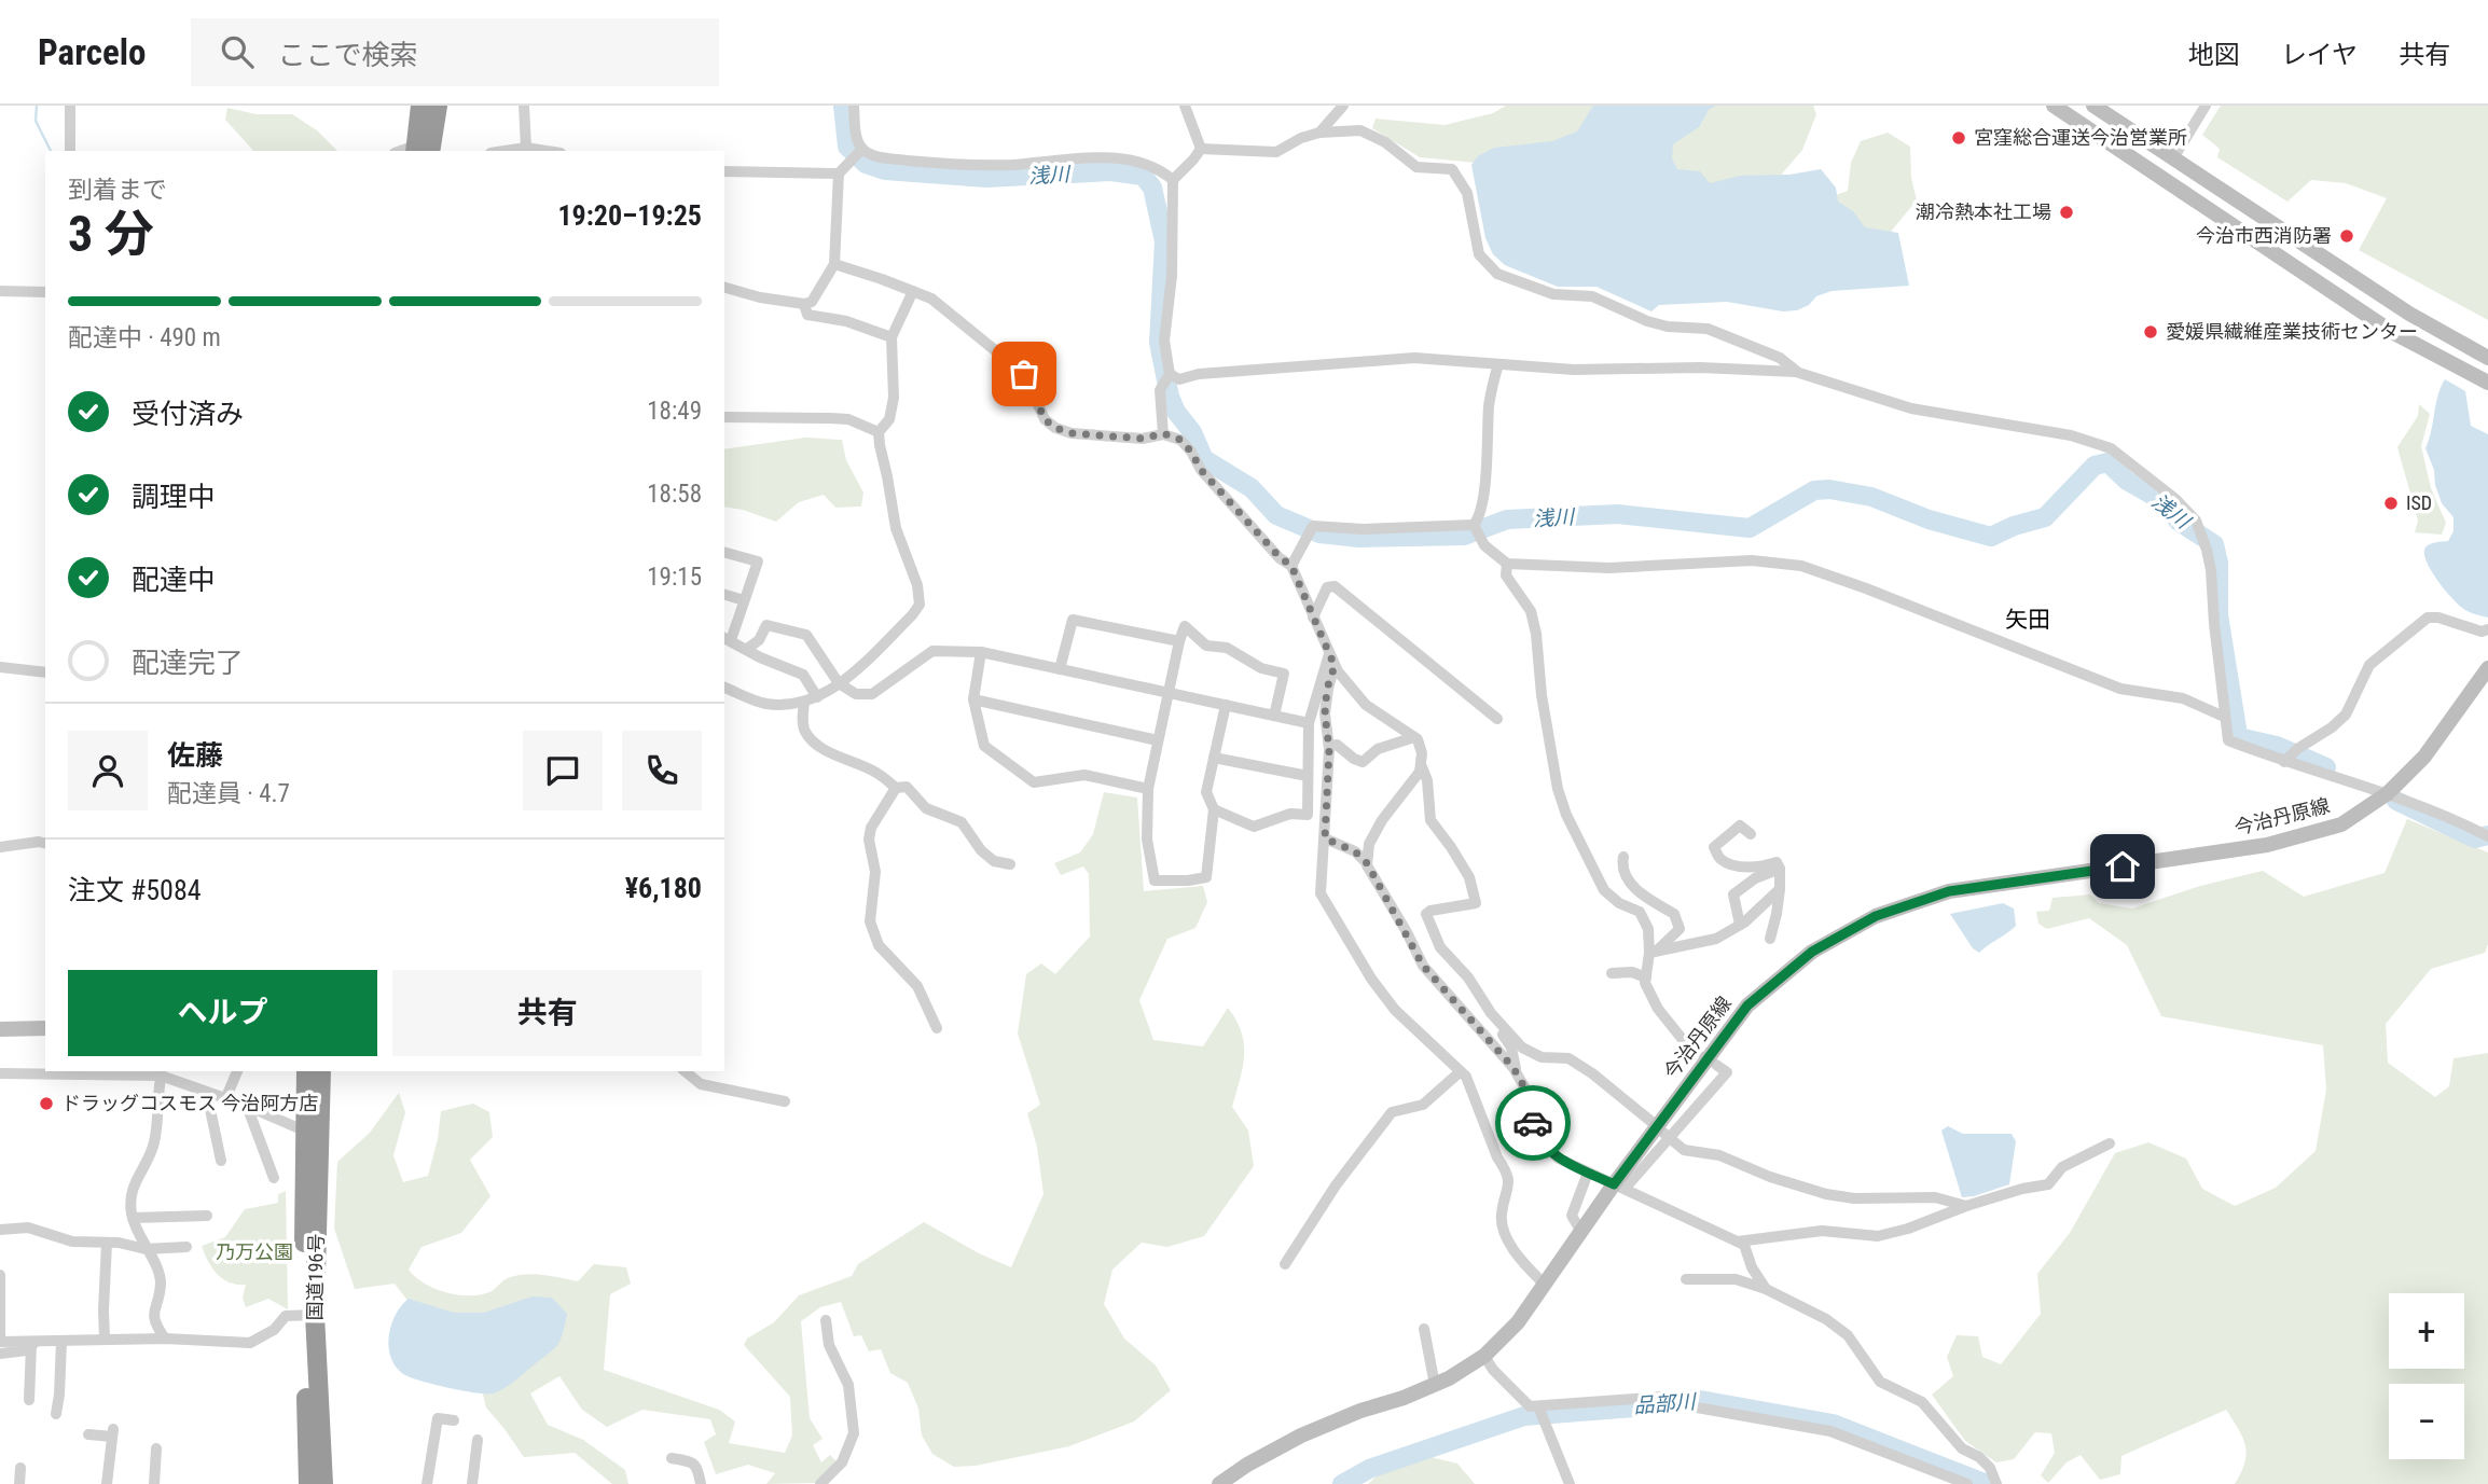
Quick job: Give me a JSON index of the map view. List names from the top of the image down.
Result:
{
  "streets": {
    "highway": ["国道196号"],
    "main road": ["今治丹原線"]
  },
  "districts": ["矢田"],
  "water": ["浅川", "品部川"],
  "parks": ["乃万公園"],
  "places": [
    "宮窪総合運送今治営業所",
    "潮冷熱本社工場",
    "今治市西消防署",
    "愛媛県繊維産業技術センター",
    "ISD",
    "ドラッグコスモス 今治阿方店"
  ],
  "page": {
    "header": "Parcelo",
    "search": "ここで検索",
    "nav": ["地図", "レイヤ", "共有"],
    "heading": ["3 分", "到着まで", "19:20–19:25"],
    "panel": [
      "佐藤",
      "配達員 · 4.7",
      "注文 #5084",
      "¥6,180"
    ],
    "bar": "配達中 · 490 m",
    "list": [
      ["受付済み", "18:49"],
      ["調理中", "18:58"],
      ["配達中", "19:15"],
      "配達完了"
    ],
    "buttons": ["ヘルプ", "共有"],
    "map_buttons": ["+", "−"]
  }
}
